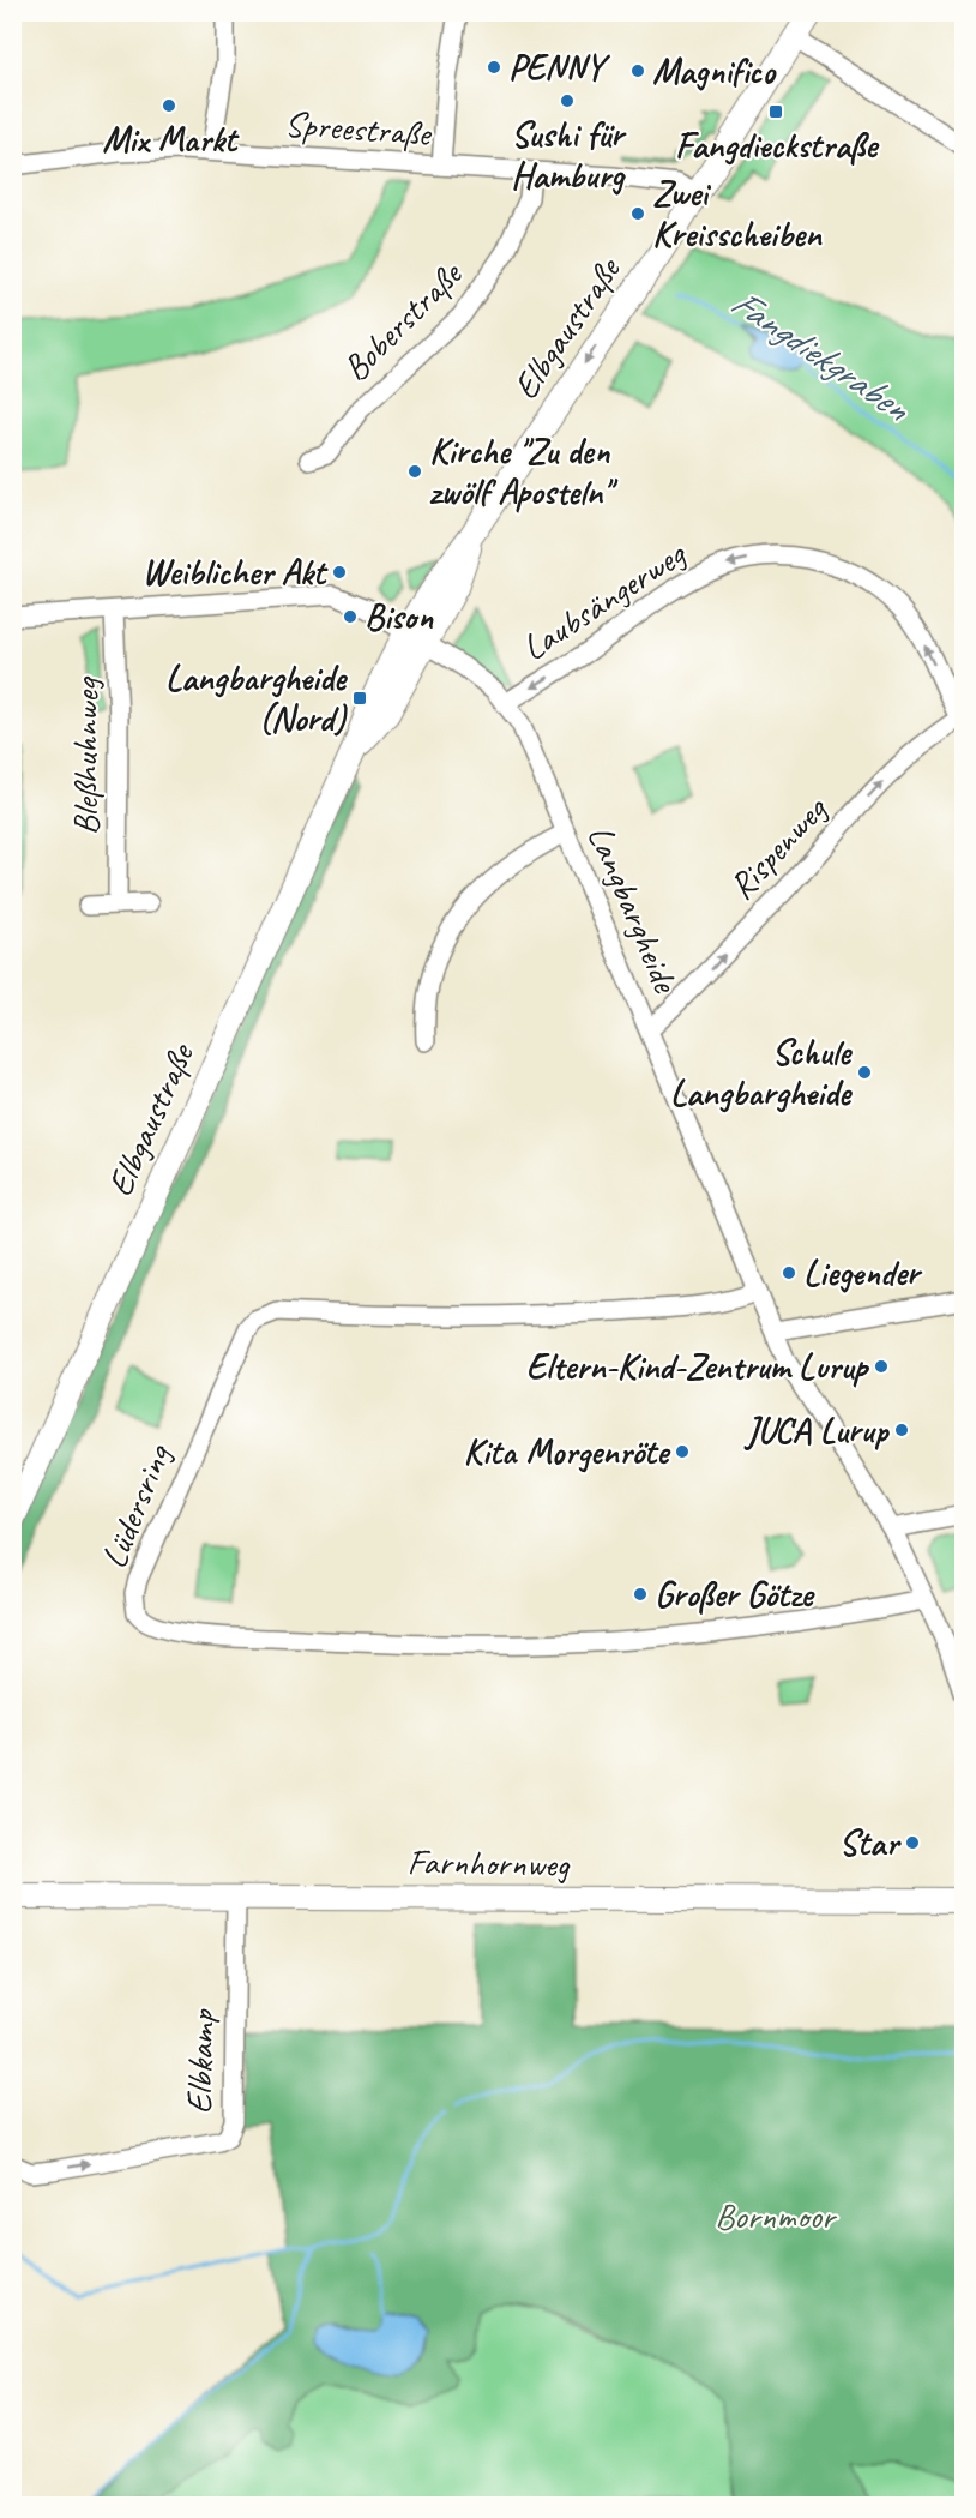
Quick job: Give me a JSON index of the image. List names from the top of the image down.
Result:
{
  "streets": {
    "main road": ["Elbgaustraße", "Farnhornweg"],
    "street": [
      "Spreestraße",
      "Boberstraße",
      "Laubsängerweg",
      "Bleßhuhnweg",
      "Rispenweg",
      "Langbargheide",
      "Lüdersring",
      "Elbkamp"
    ]
  },
  "crossings": [
    ["Spreestraße", "Boberstraße"],
    ["Spreestraße", "Elbgaustraße"],
    ["Elbgaustraße", "Langbargheide"],
    ["Laubsängerweg", "Rispenweg"],
    ["Laubsängerweg", "Langbargheide"],
    ["Bleßhuhnweg", "Langbargheide"],
    ["Rispenweg", "Langbargheide"],
    ["Langbargheide", "Lüdersring"],
    ["Farnhornweg", "Elbkamp"]
  ],
  "one_way": ["Rispenweg"],
  "water": ["Fangdiekgraben"],
  "parks": ["Bornmoor"],
  "places": {
    "other": [
      "PENNY",
      "Magnifico",
      "Sushi für Hamburg",
      "Mix Markt",
      "Zwei Kreisscheiben",
      "Kirche \"Zu den zwölf Aposteln\"",
      "Weiblicher Akt",
      "Bison",
      "Schule Langbargheide",
      "Liegender",
      "Eltern-Kind-Zentrum Lurup",
      "JUCA Lurup",
      "Kita Morgenröte",
      "Großer Götze",
      "Star"
    ],
    "transit": ["Fangdieckstraße", "Langbargheide (Nord)"]
  }
}
